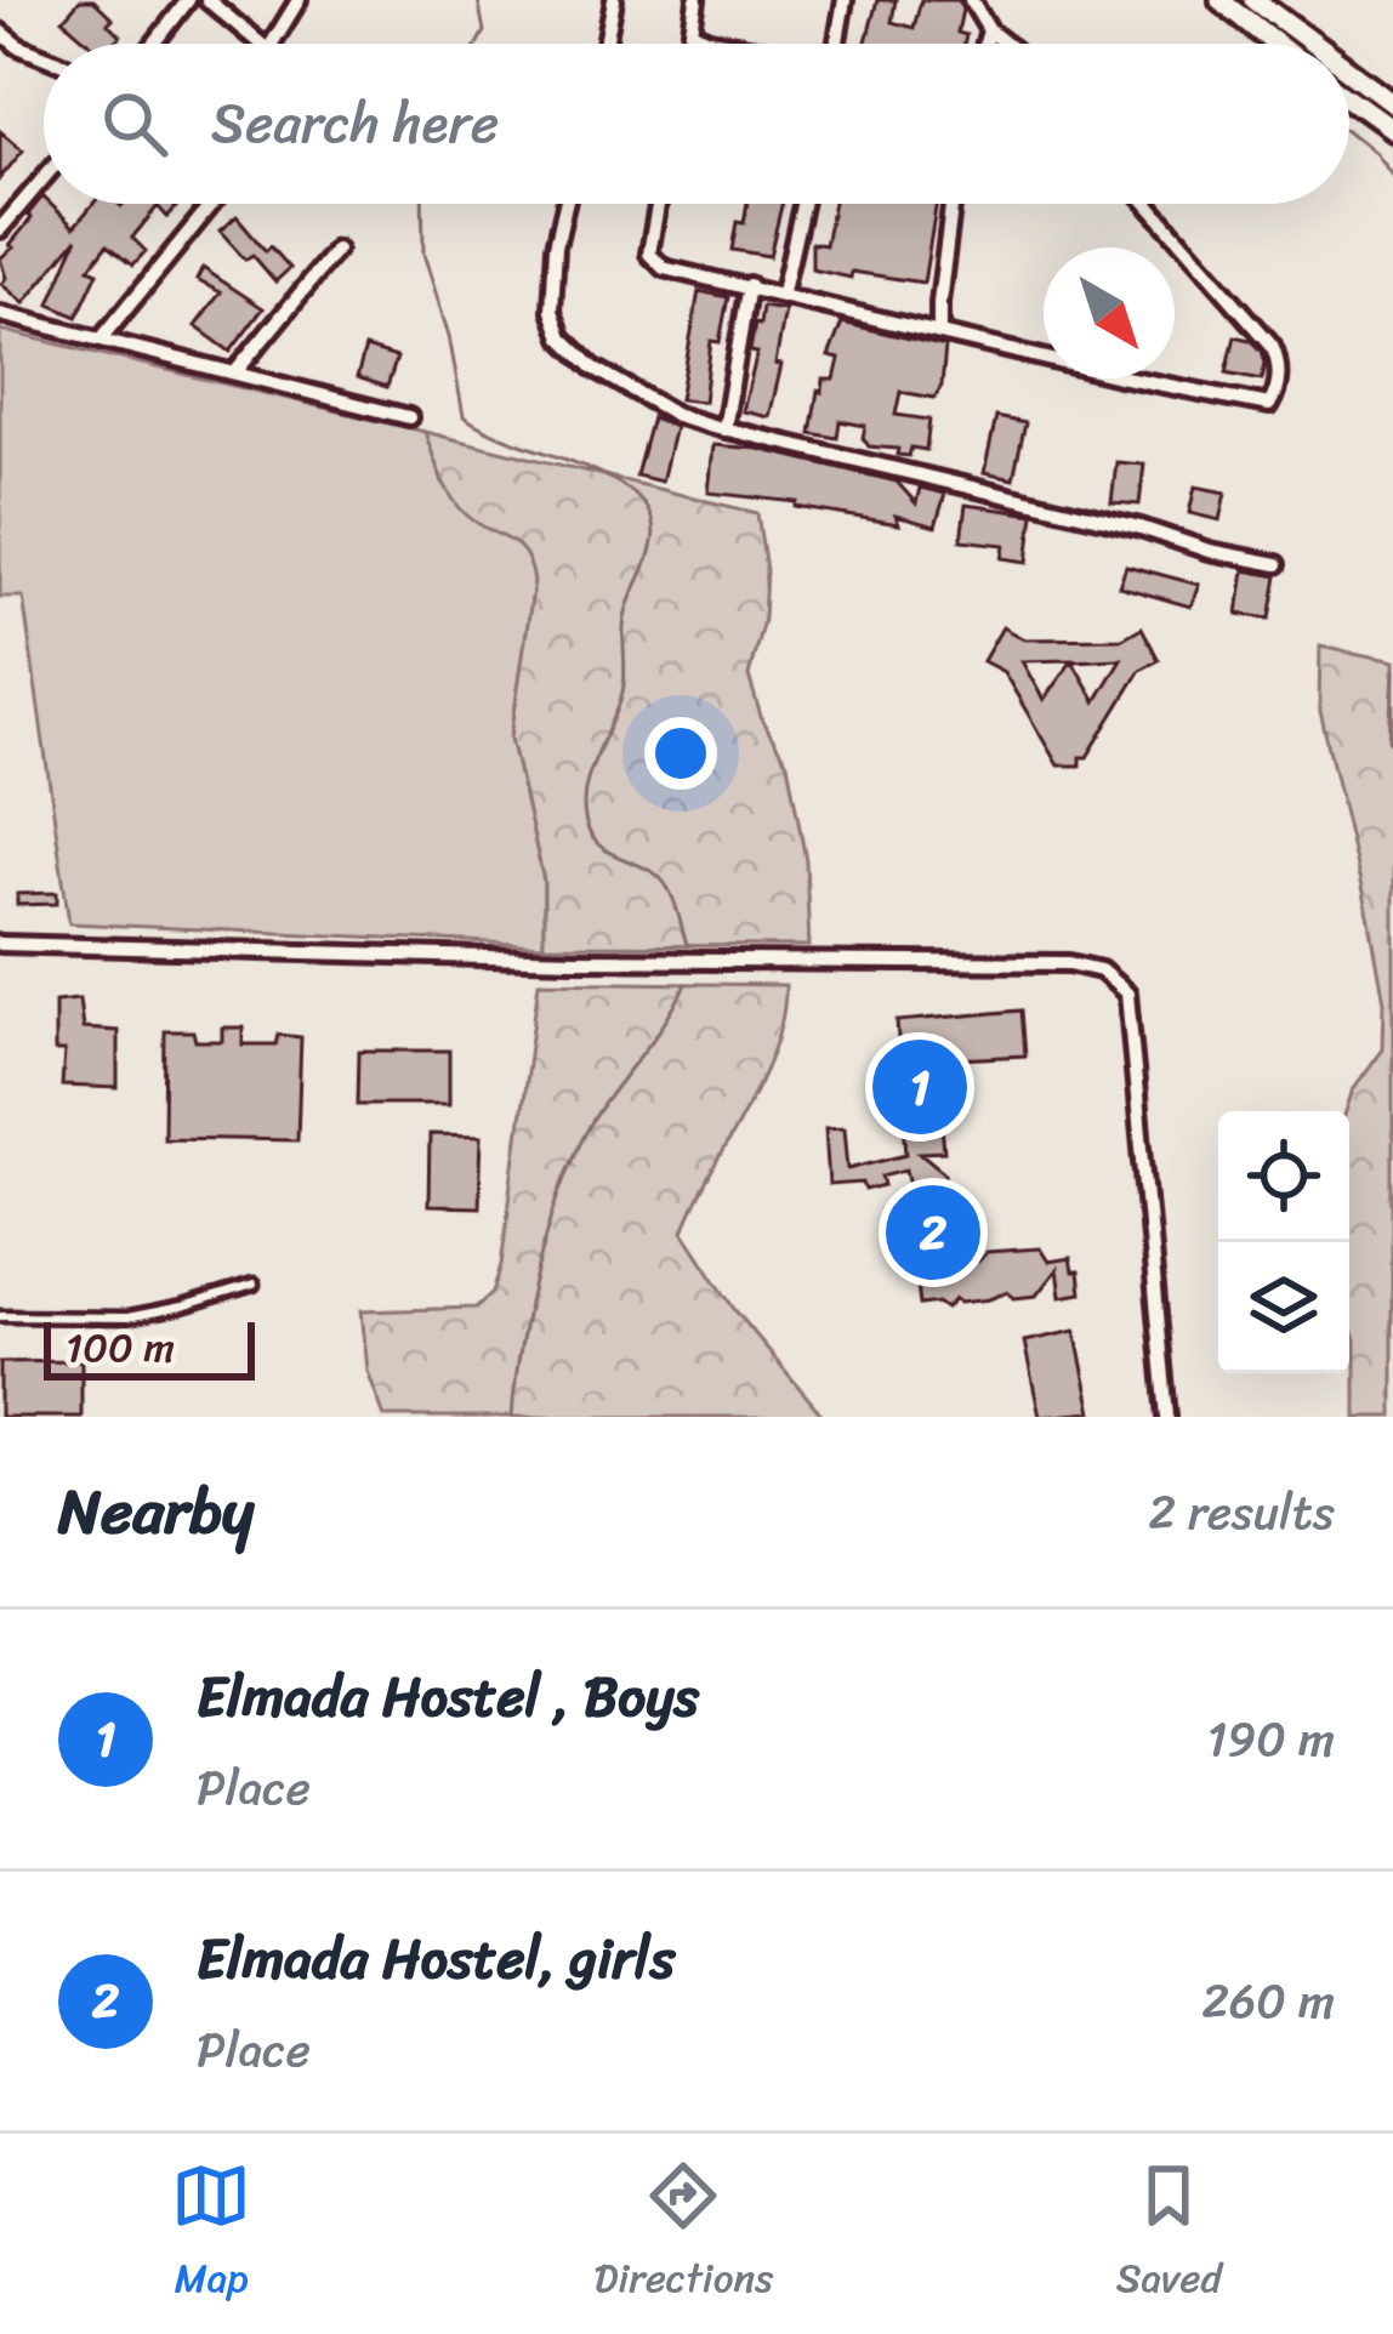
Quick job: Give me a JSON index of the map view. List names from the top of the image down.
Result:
{
  "scale_bar": "100 m",
  "north": "bottom right",
  "page": {
    "search": "Search here",
    "pins": ["1", "2"],
    "scale": "100 m",
    "heading": ["Nearby", "2 results"],
    "list": [
      {
        "mark": "1",
        "name": "Elmada Hostel , Boys",
        "note": "Place",
        "value": "190 m"
      },
      {
        "mark": "2",
        "name": "Elmada Hostel, girls",
        "note": "Place",
        "value": "260 m"
      }
    ],
    "nav": ["Map", "Directions", "Saved"]
  }
}
